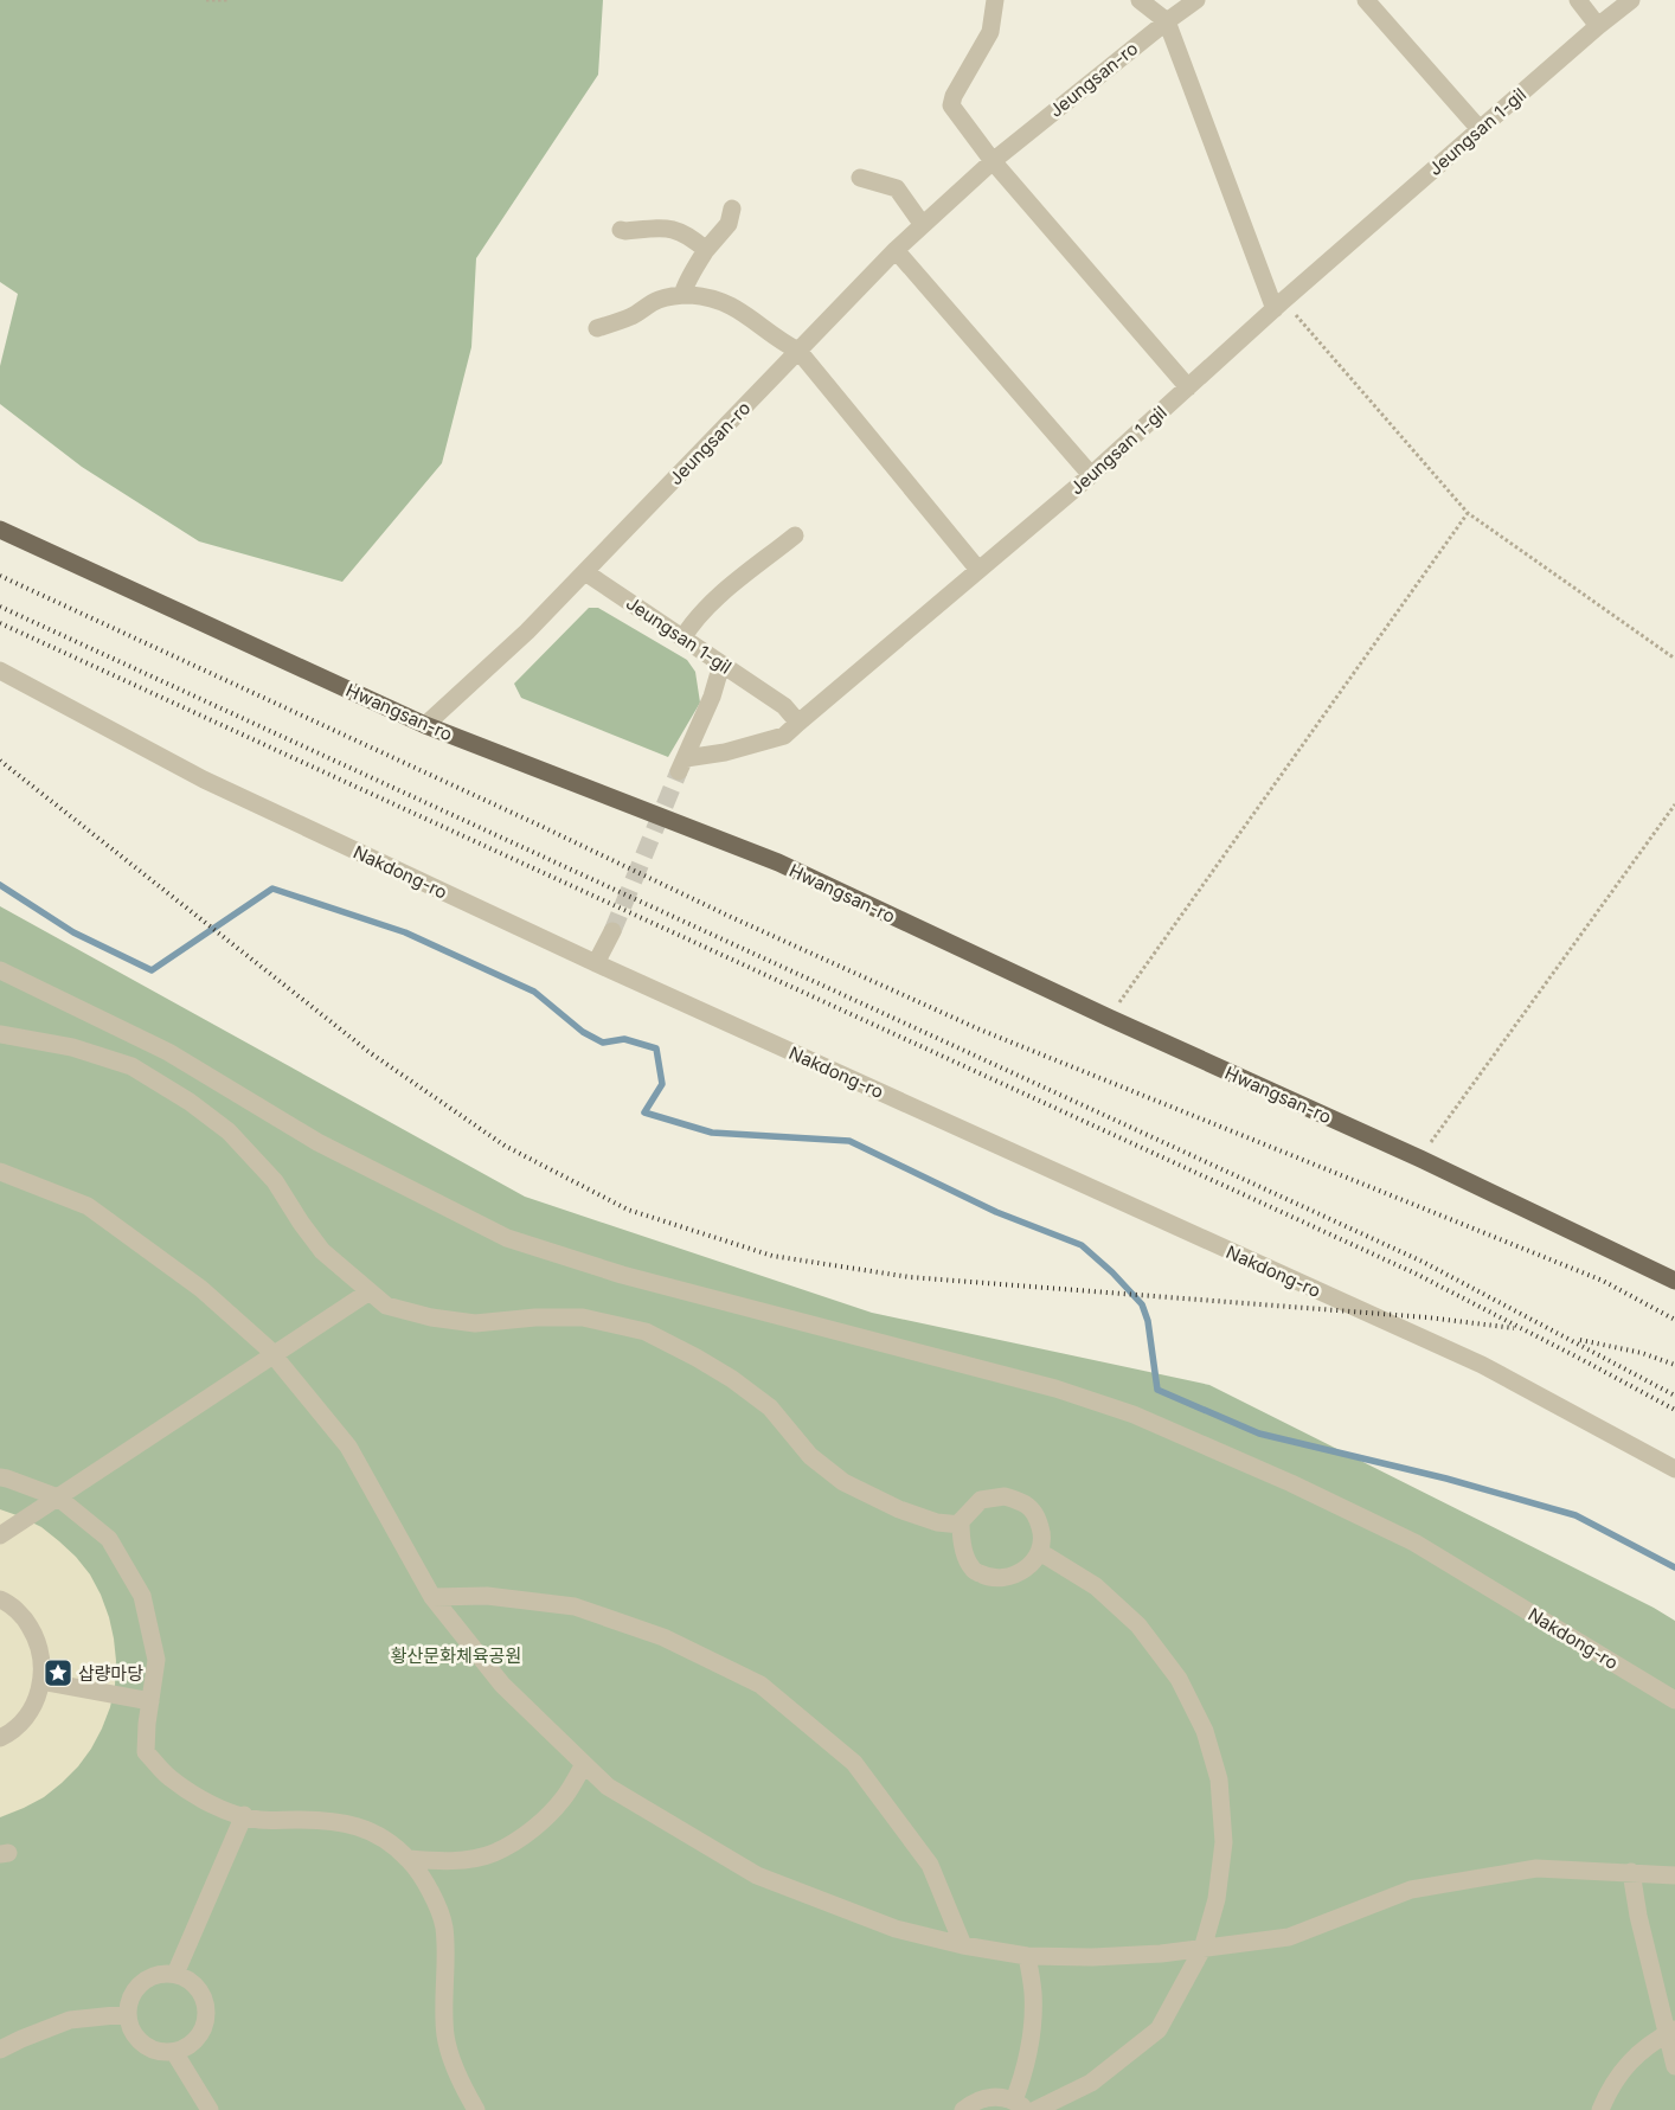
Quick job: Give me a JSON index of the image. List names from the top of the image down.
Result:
{
  "streets": {
    "main road": ["Hwangsan-ro"],
    "street": ["Jeungsan-ro", "Jeungsan 1-gil", "Nakdong-ro"]
  },
  "crossings": [
    ["Jeungsan-ro", "Jeungsan 1-gil"],
    ["Jeungsan-ro", "Hwangsan-ro"]
  ],
  "parks": ["황산문화체육공원"],
  "places": {
    "place": ["삽량마당"]
  }
}
